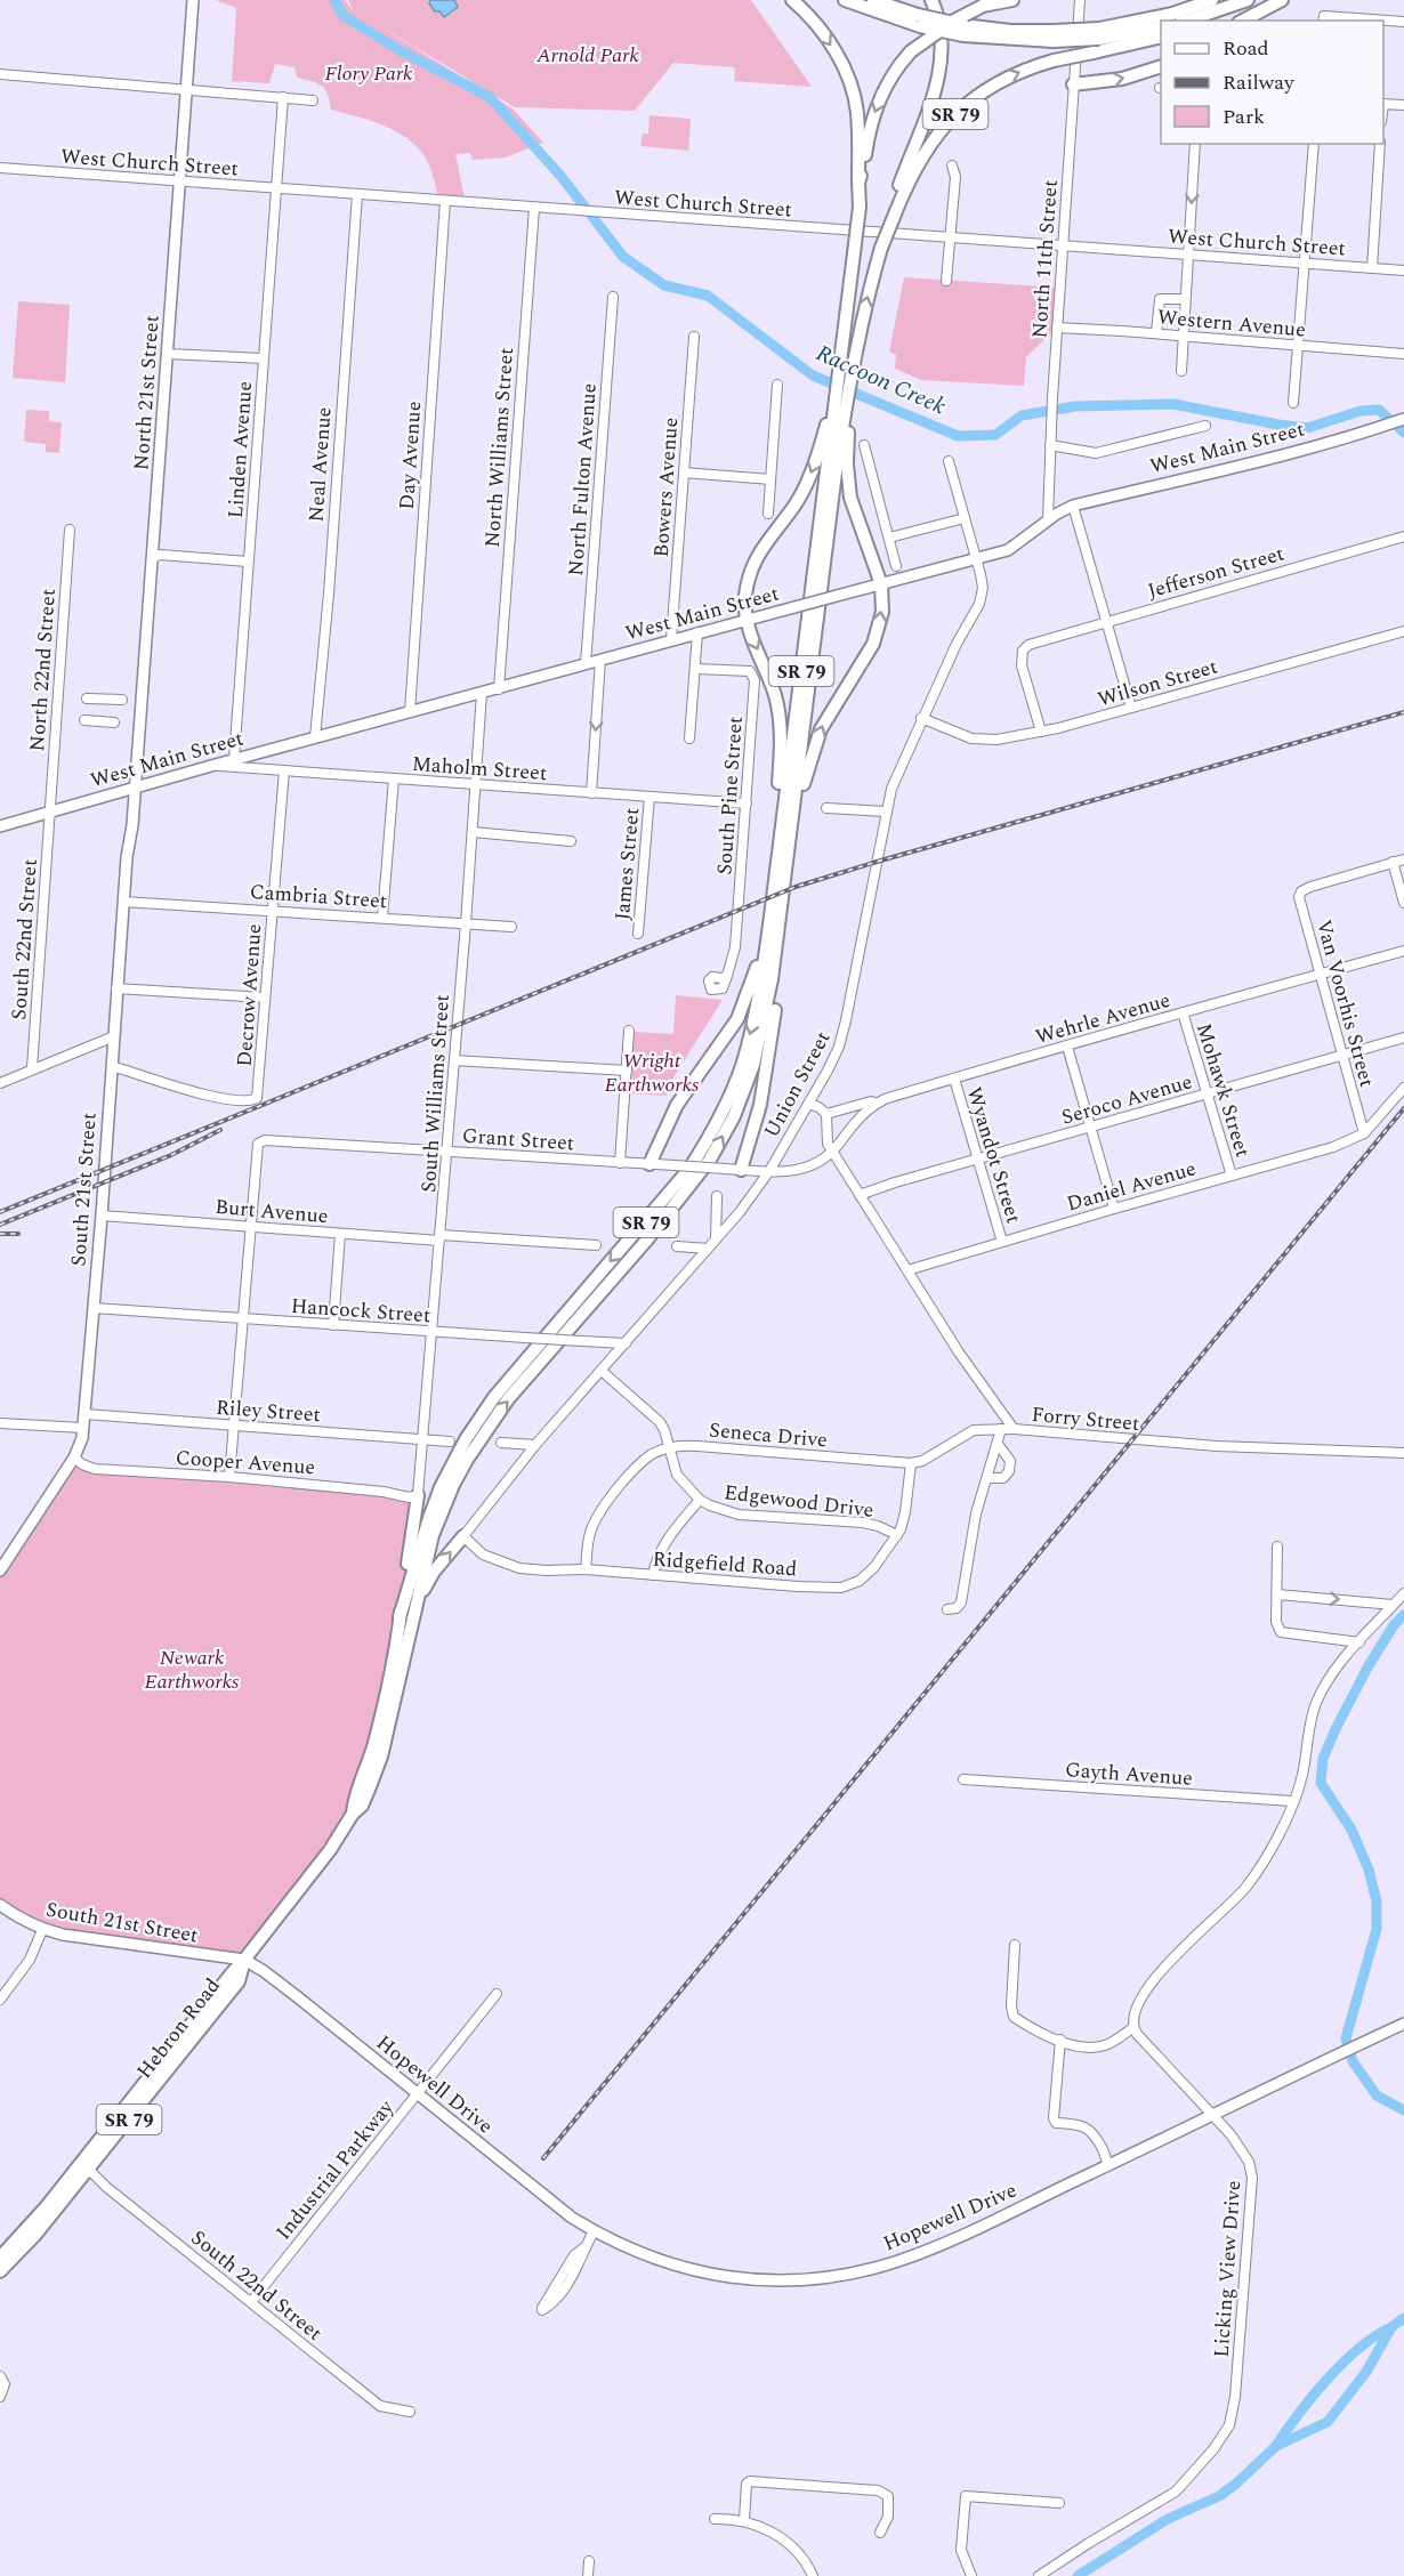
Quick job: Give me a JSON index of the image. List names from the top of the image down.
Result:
{
  "streets": {
    "highway": ["SR 79", "Hebron Road"],
    "main road": [
      "North 21st Street",
      "West Main Street",
      "South 21st Street",
      "Hopewell Drive"
    ],
    "street": [
      "West Church Street",
      "North 11th Street",
      "Western Avenue",
      "North Williams Street",
      "Linden Avenue",
      "Day Avenue",
      "Neal Avenue",
      "North Fulton Avenue",
      "Bowers Avenue",
      "Jefferson Street",
      "North 22nd Street",
      "Wilson Street",
      "Maholm Street",
      "South Pine Street",
      "James Street",
      "Cambria Street",
      "South 22nd Street",
      "Decrow Avenue",
      "Van Voorhis Street",
      "Wehrle Avenue",
      "Union Street",
      "Mohawk Street",
      "South Williams Street",
      "Seroco Avenue",
      "Grant Street",
      "Wyandot Street",
      "Daniel Avenue",
      "Burt Avenue",
      "Hancock Street",
      "Riley Street",
      "Forry Street",
      "Seneca Drive",
      "Cooper Avenue",
      "Edgewood Drive",
      "Ridgefield Road",
      "Gayth Avenue",
      "Industrial Parkway",
      "Licking View Drive"
    ]
  },
  "crossings": [
    ["SR 79", "Hebron Road"],
    ["West Church Street", "North 11th Street"],
    ["West Church Street", "North 21st Street"],
    ["West Church Street", "North Williams Street"],
    ["West Church Street", "Linden Avenue"],
    ["West Church Street", "Day Avenue"],
    ["West Church Street", "Neal Avenue"],
    ["North 11th Street", "Western Avenue"],
    ["North 11th Street", "West Main Street"],
    ["North 21st Street", "West Main Street"],
    ["North 21st Street", "South 21st Street"],
    ["North Williams Street", "West Main Street"],
    ["West Main Street", "Linden Avenue"],
    ["West Main Street", "Day Avenue"],
    ["West Main Street", "Neal Avenue"],
    ["West Main Street", "North Fulton Avenue"],
    ["West Main Street", "Bowers Avenue"],
    ["West Main Street", "North 22nd Street"],
    ["West Main Street", "Maholm Street"],
    ["West Main Street", "South 22nd Street"],
    ["West Main Street", "Union Street"],
    ["West Main Street", "South Williams Street"],
    ["West Main Street", "South 21st Street"],
    ["Jefferson Street", "Wilson Street"],
    ["North 22nd Street", "South 22nd Street"],
    ["Wilson Street", "Union Street"],
    ["Maholm Street", "South Pine Street"],
    ["Maholm Street", "James Street"],
    ["Maholm Street", "Decrow Avenue"],
    ["Maholm Street", "South Williams Street"],
    ["Cambria Street", "Decrow Avenue"],
    ["Cambria Street", "South Williams Street"],
    ["Cambria Street", "South 21st Street"],
    ["South 22nd Street", "Hebron Road"],
    ["South 22nd Street", "Industrial Parkway"],
    ["Decrow Avenue", "South 21st Street"],
    ["Van Voorhis Street", "Wehrle Avenue"],
    ["Van Voorhis Street", "Seroco Avenue"],
    ["Van Voorhis Street", "Daniel Avenue"],
    ["Wehrle Avenue", "Union Street"],
    ["Wehrle Avenue", "Mohawk Street"],
    ["Wehrle Avenue", "Grant Street"],
    ["Wehrle Avenue", "Wyandot Street"],
    ["Wehrle Avenue", "Forry Street"],
    ["Union Street", "Grant Street"],
    ["Union Street", "Hancock Street"],
    ["Union Street", "Edgewood Drive"],
    ["Union Street", "Ridgefield Road"],
    ["Mohawk Street", "Seroco Avenue"],
    ["Mohawk Street", "Daniel Avenue"],
    ["South Williams Street", "Grant Street"],
    ["South Williams Street", "Burt Avenue"],
    ["South Williams Street", "Hancock Street"],
    ["South Williams Street", "Riley Street"],
    ["South Williams Street", "Cooper Avenue"],
    ["Seroco Avenue", "Wyandot Street"],
    ["Seroco Avenue", "Forry Street"],
    ["Grant Street", "Burt Avenue"],
    ["Wyandot Street", "Daniel Avenue"],
    ["Daniel Avenue", "Forry Street"],
    ["South 21st Street", "Burt Avenue"],
    ["South 21st Street", "Hancock Street"],
    ["South 21st Street", "Riley Street"],
    ["South 21st Street", "Cooper Avenue"],
    ["South 21st Street", "Hebron Road"],
    ["South 21st Street", "Hopewell Drive"],
    ["Forry Street", "Seneca Drive"],
    ["Seneca Drive", "Edgewood Drive"],
    ["Seneca Drive", "Ridgefield Road"],
    ["Edgewood Drive", "Ridgefield Road"],
    ["Hebron Road", "Hopewell Drive"],
    ["Hopewell Drive", "Industrial Parkway"],
    ["Hopewell Drive", "Licking View Drive"]
  ],
  "water": ["Raccoon Creek"],
  "parks": [
    "Arnold Park",
    "Flory Park",
    "Wright Earthworks",
    "Newark Earthworks"
  ],
  "legend": ["Road", "Railway", "Park"]
}
